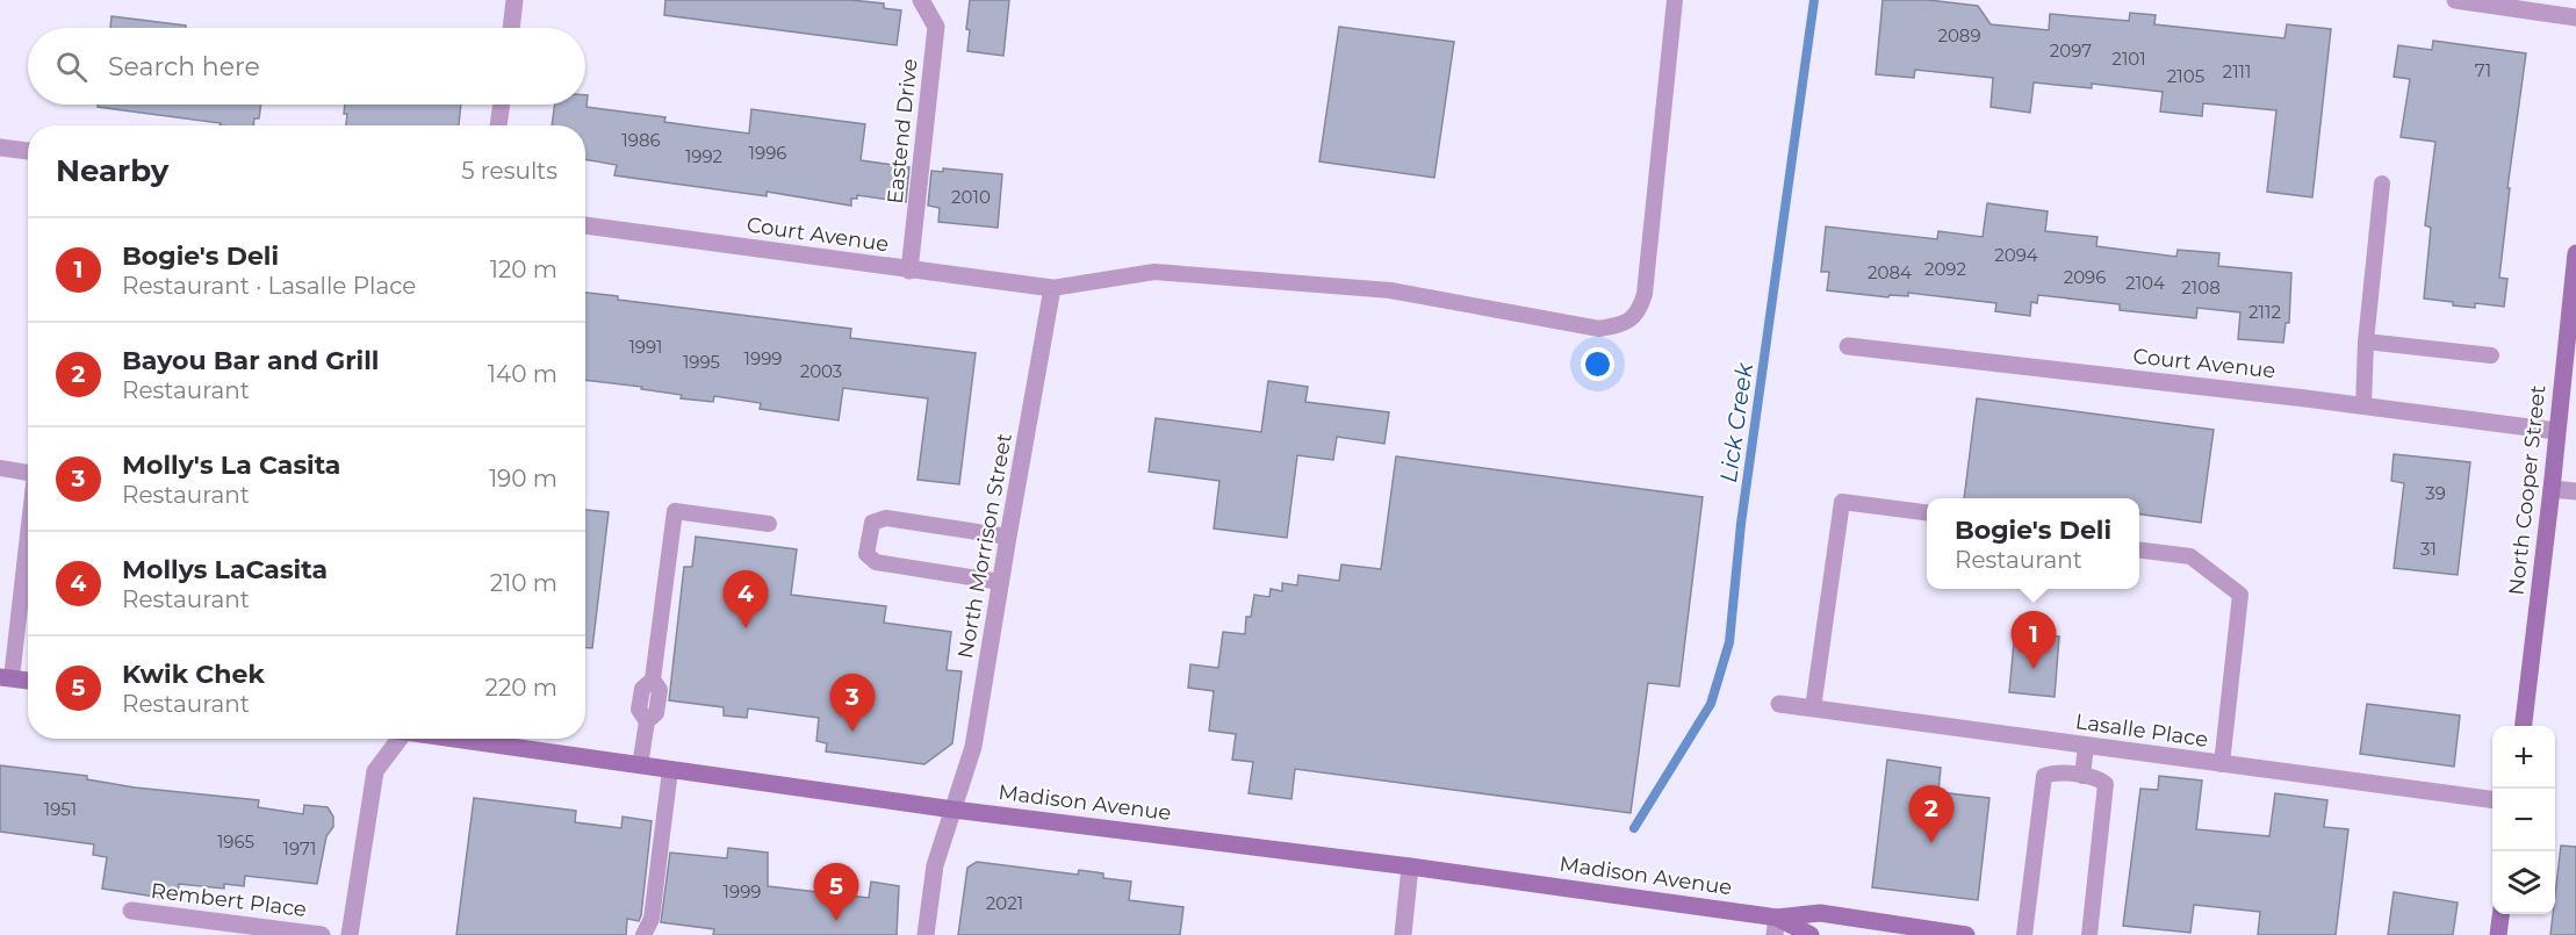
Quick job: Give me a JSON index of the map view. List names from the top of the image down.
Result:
{
  "streets": {
    "street": [
      "Eastend Drive",
      "Court Avenue",
      "North Cooper Street",
      "North Morrison Street",
      "Lasalle Place",
      "Madison Avenue",
      "Rembert Place"
    ]
  },
  "crossings": [
    ["Eastend Drive", "Court Avenue"],
    ["Court Avenue", "North Cooper Street"],
    ["Court Avenue", "North Morrison Street"],
    ["North Morrison Street", "Madison Avenue"]
  ],
  "water": ["Lick Creek"],
  "house_numbers": [
    "2089",
    "2097",
    "2101",
    "71",
    "2111",
    "2105",
    "1986",
    "1996",
    "1992",
    "2010",
    "2094",
    "2092",
    "2084",
    "2096",
    "2104",
    "2108",
    "2112",
    "1991",
    "1999",
    "1995",
    "2003",
    "39",
    "31",
    "1951",
    "1965",
    "1971",
    "1999",
    "2021"
  ],
  "page": {
    "search": "Search here",
    "heading": ["Nearby", "5 results"],
    "list": [
      {
        "mark": "1",
        "name": "Bogie's Deli",
        "note": "Restaurant · Lasalle Place",
        "value": "120 m"
      },
      {
        "mark": "2",
        "name": "Bayou Bar and Grill",
        "note": "Restaurant",
        "value": "140 m"
      },
      {
        "mark": "3",
        "name": "Molly's La Casita",
        "note": "Restaurant",
        "value": "190 m"
      },
      {
        "mark": "4",
        "name": "Mollys LaCasita",
        "note": "Restaurant",
        "value": "210 m"
      },
      {
        "mark": "5",
        "name": "Kwik Chek",
        "note": "Restaurant",
        "value": "220 m"
      }
    ],
    "popup": ["Bogie's Deli", "Restaurant"],
    "pins": [
      "4",
      "1",
      "3",
      "2",
      "5"
    ],
    "map_buttons": ["+", "−"]
  }
}
